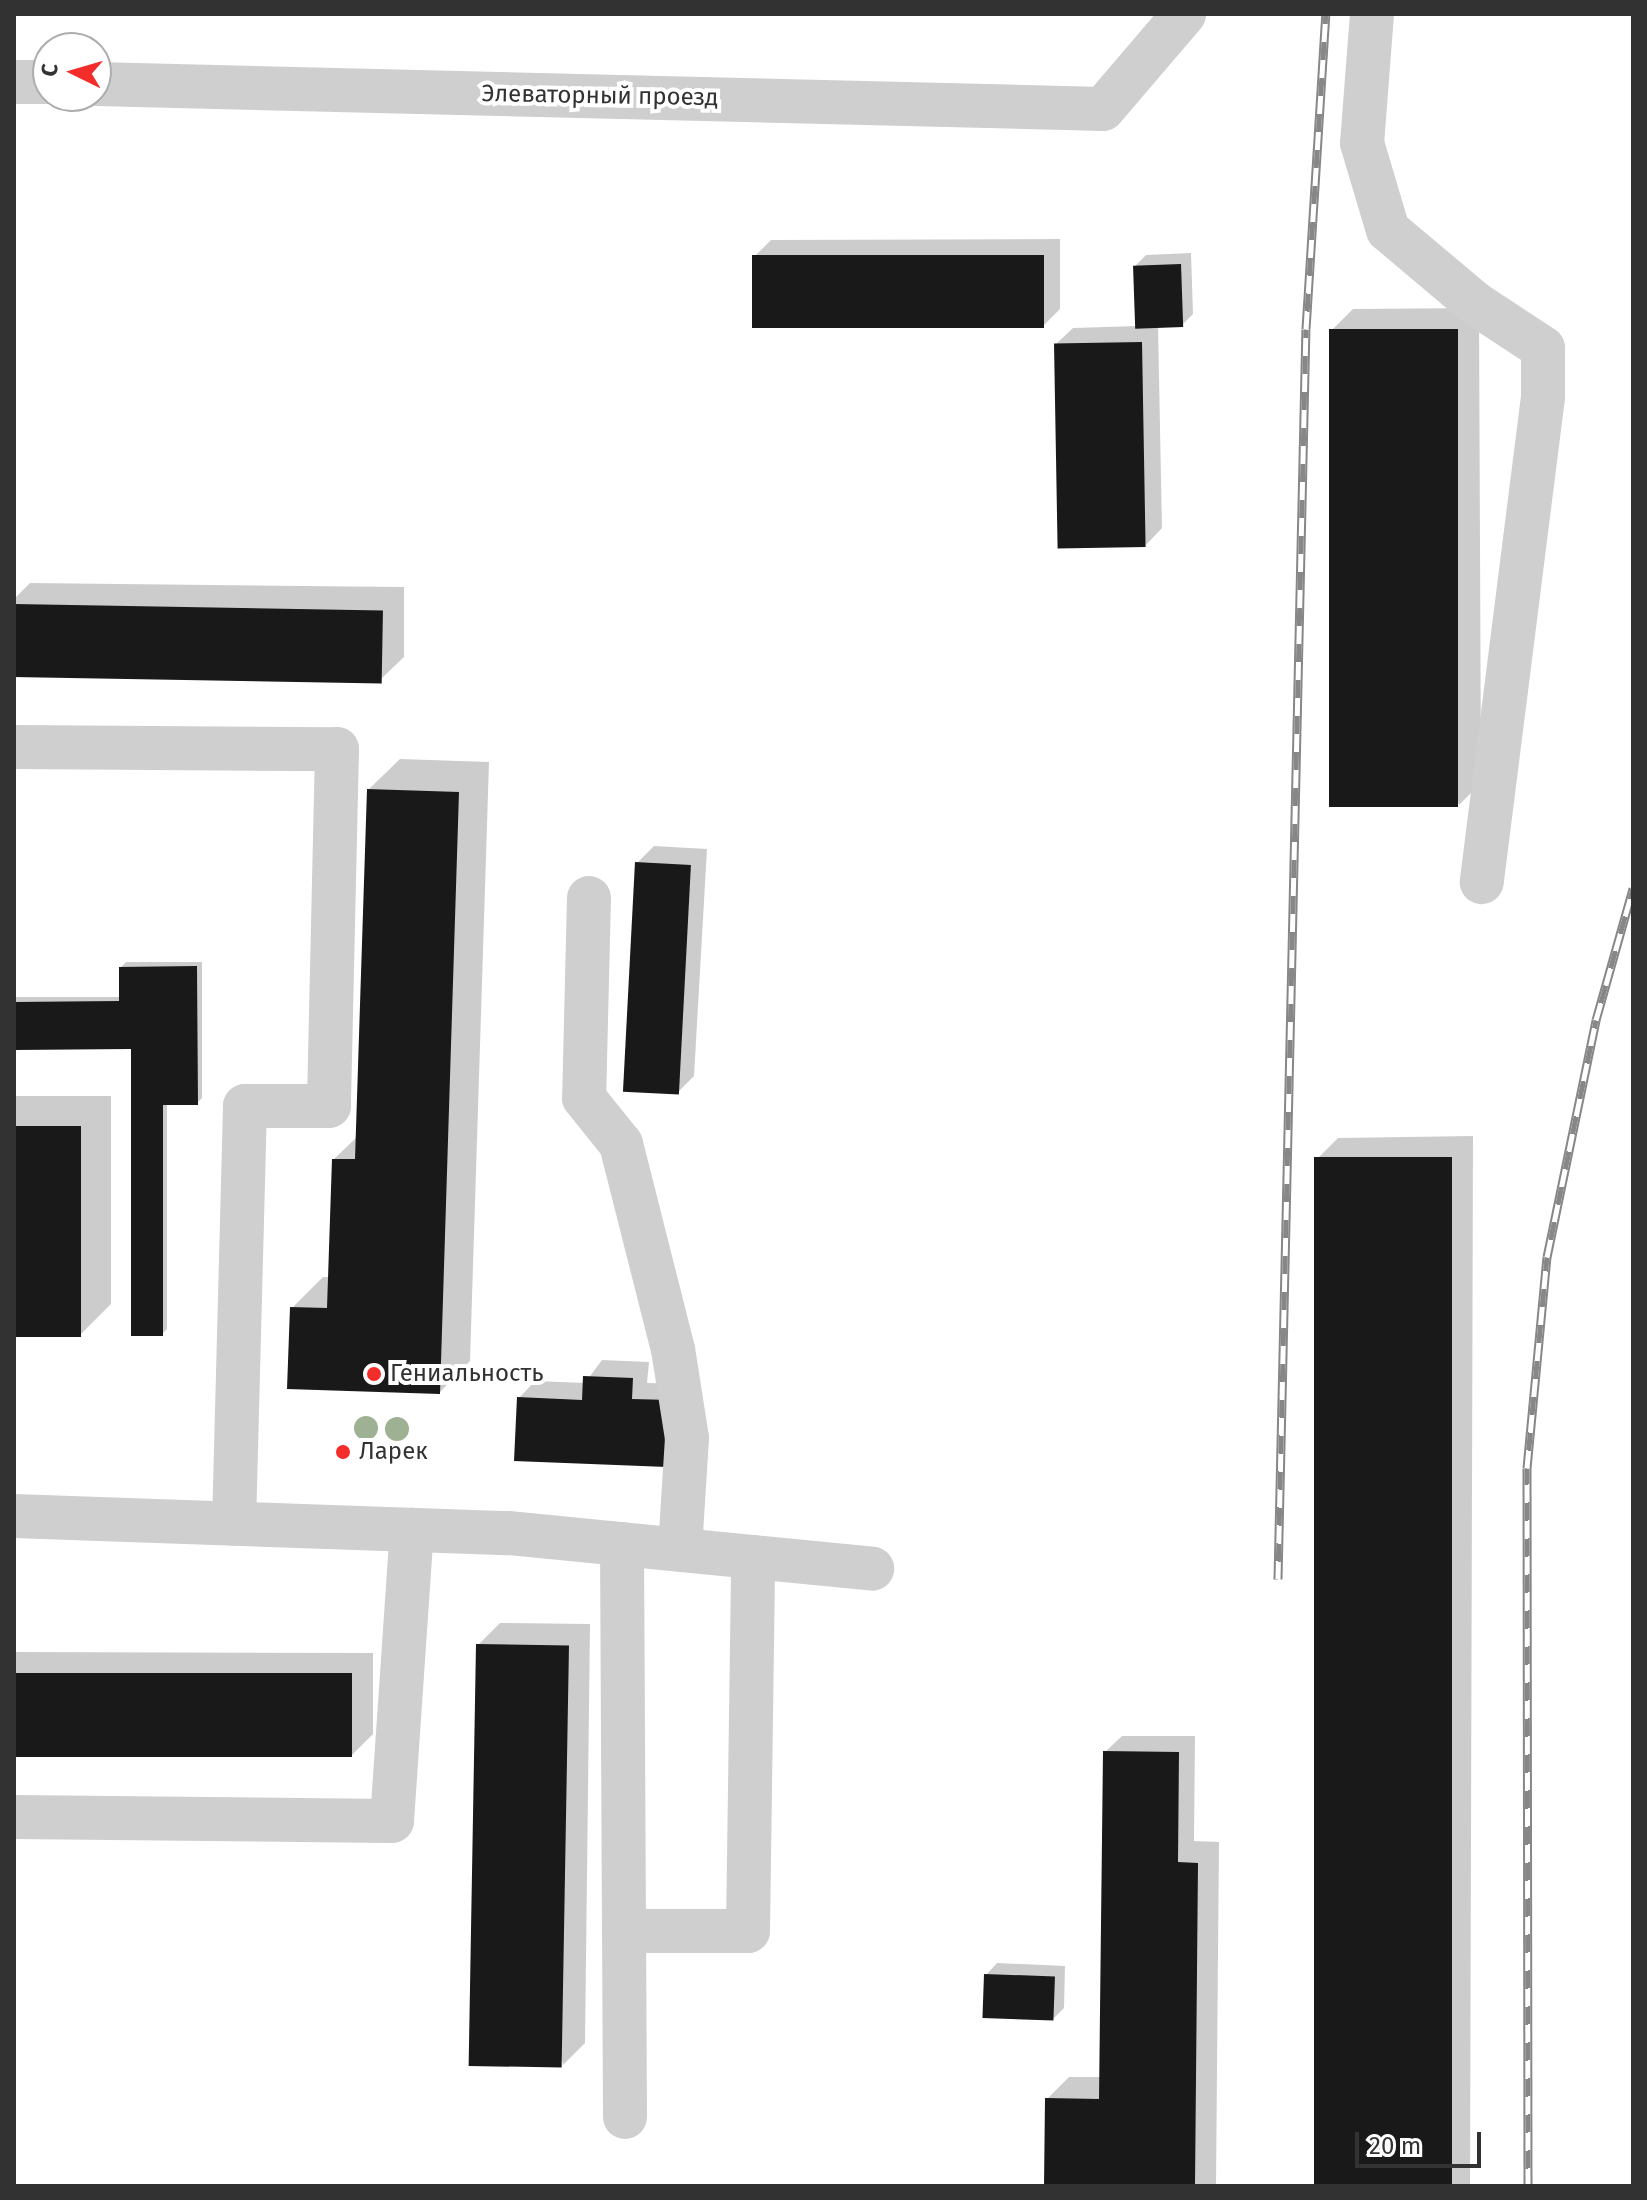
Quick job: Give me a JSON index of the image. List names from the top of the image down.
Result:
{
  "streets": {
    "street": ["Элеваторный проезд"]
  },
  "places": ["Гениальность", "Ларек"],
  "scale_bar": "20 m",
  "north": "left"
}
